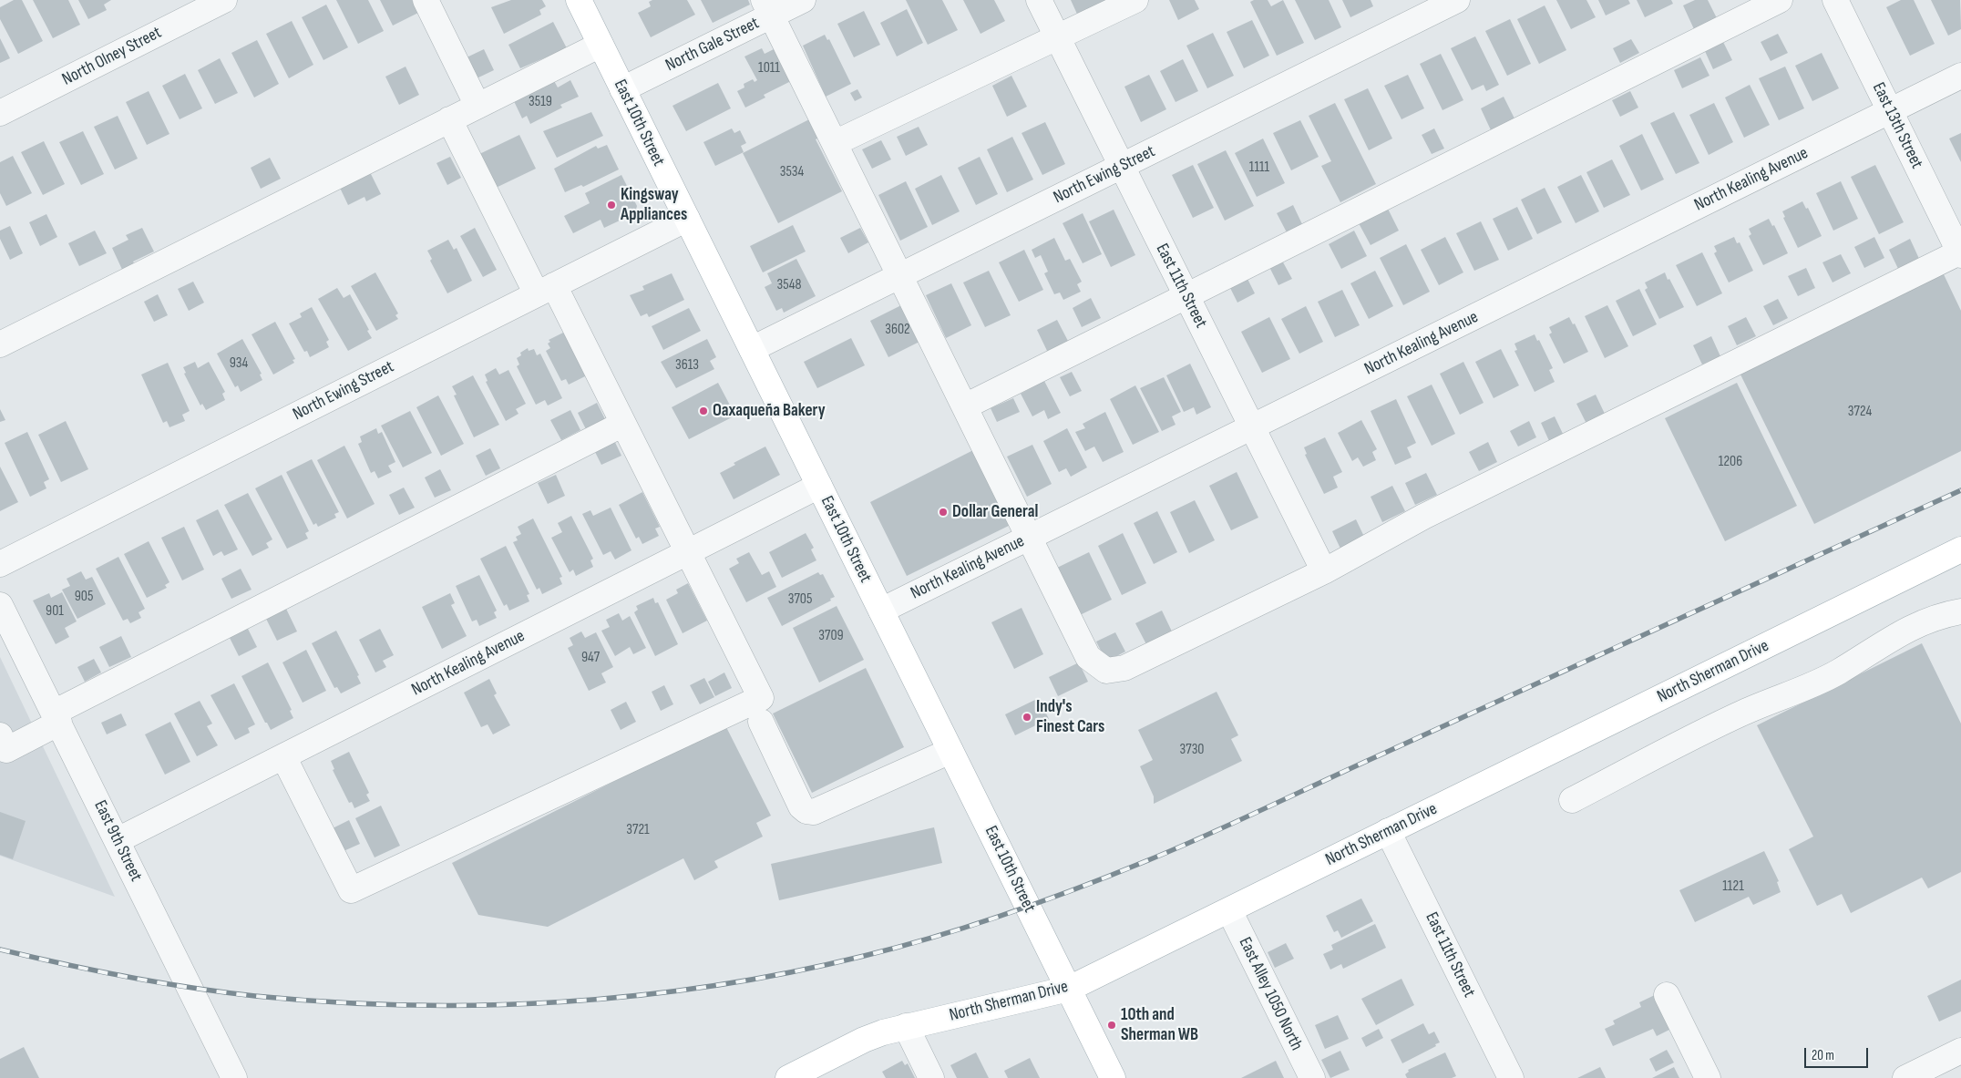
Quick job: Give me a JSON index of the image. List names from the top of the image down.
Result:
{
  "streets": {
    "main road": ["East 10th Street", "North Sherman Drive"],
    "street": [
      "North Gale Street",
      "North Olney Street",
      "East 13th Street",
      "North Ewing Street",
      "North Kealing Avenue",
      "East 11th Street",
      "East 9th Street",
      "East Alley 1050 North"
    ]
  },
  "crossings": [
    ["North Gale Street", "East 10th Street"],
    ["East 10th Street", "North Ewing Street"],
    ["East 10th Street", "North Kealing Avenue"],
    ["East 10th Street", "North Sherman Drive"],
    ["East 13th Street", "North Kealing Avenue"],
    ["North Ewing Street", "East 11th Street"],
    ["North Kealing Avenue", "East 11th Street"],
    ["North Kealing Avenue", "East 9th Street"],
    ["East 11th Street", "North Sherman Drive"],
    ["North Sherman Drive", "East Alley 1050 North"]
  ],
  "places": [
    "Kingsway Appliances",
    "Oaxaqueña Bakery",
    "Dollar General",
    "Indy's Finest Cars",
    "10th and Sherman WB"
  ],
  "house_numbers": [
    "1011",
    "3519",
    "1111",
    "3534",
    "3548",
    "3602",
    "934",
    "3613",
    "3724",
    "1206",
    "905",
    "3705",
    "901",
    "3709",
    "947",
    "3730",
    "3721",
    "1121"
  ],
  "scale_bar": "20 m"
}
